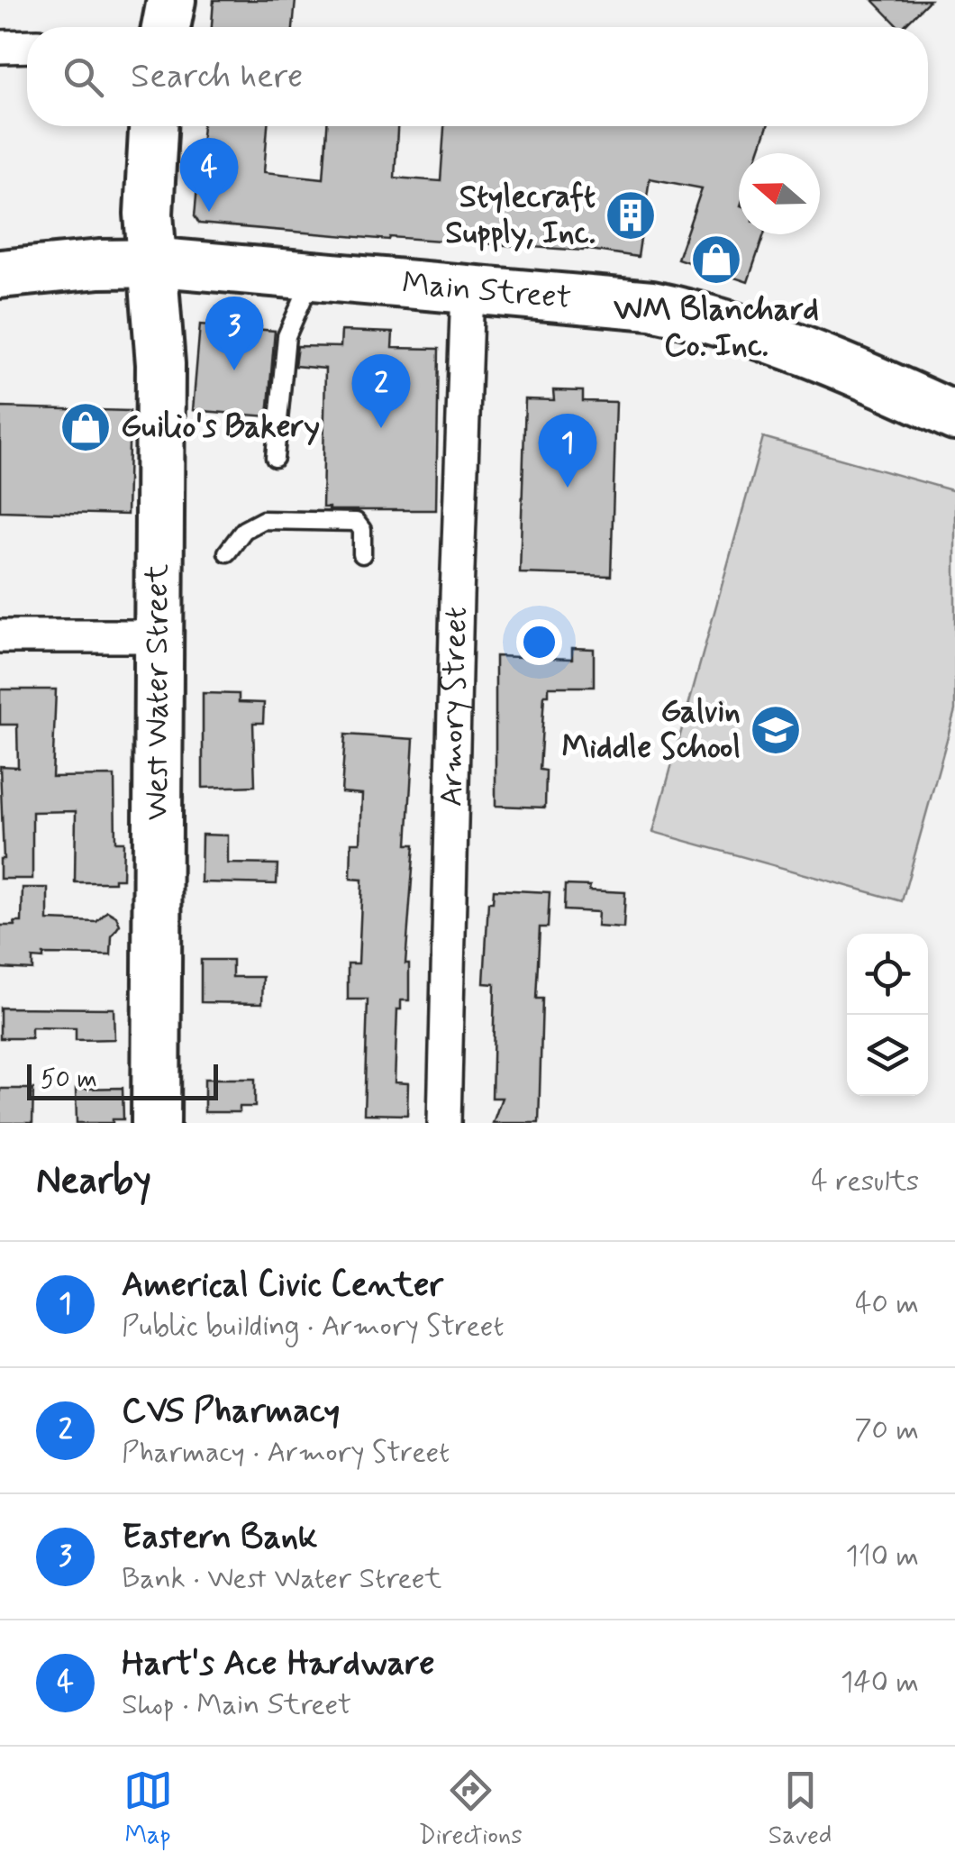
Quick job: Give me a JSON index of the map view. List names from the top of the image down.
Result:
{
  "streets": {
    "main road": ["Main Street", "West Water Street"],
    "street": ["Armory Street"]
  },
  "crossings": [
    ["Main Street", "West Water Street"],
    ["Main Street", "Armory Street"]
  ],
  "places": {
    "building": ["Stylecraft Supply, Inc."],
    "shop": ["WM Blanchard Co. Inc.", "Guilio's Bakery"],
    "school or university": ["Galvin Middle School"]
  },
  "scale_bar": "50 m",
  "north": "left",
  "page": {
    "search": "Search here",
    "pins": [
      "4",
      "3",
      "2",
      "1"
    ],
    "scale": "50 m",
    "heading": ["Nearby", "4 results"],
    "list": [
      {
        "mark": "1",
        "name": "Americal Civic Center",
        "note": "Public building · Armory Street",
        "value": "40 m"
      },
      {
        "mark": "2",
        "name": "CVS Pharmacy",
        "note": "Pharmacy · Armory Street",
        "value": "70 m"
      },
      {
        "mark": "3",
        "name": "Eastern Bank",
        "note": "Bank · West Water Street",
        "value": "110 m"
      },
      {
        "mark": "4",
        "name": "Hart's Ace Hardware",
        "note": "Shop · Main Street",
        "value": "140 m"
      }
    ],
    "nav": ["Map", "Directions", "Saved"]
  }
}
